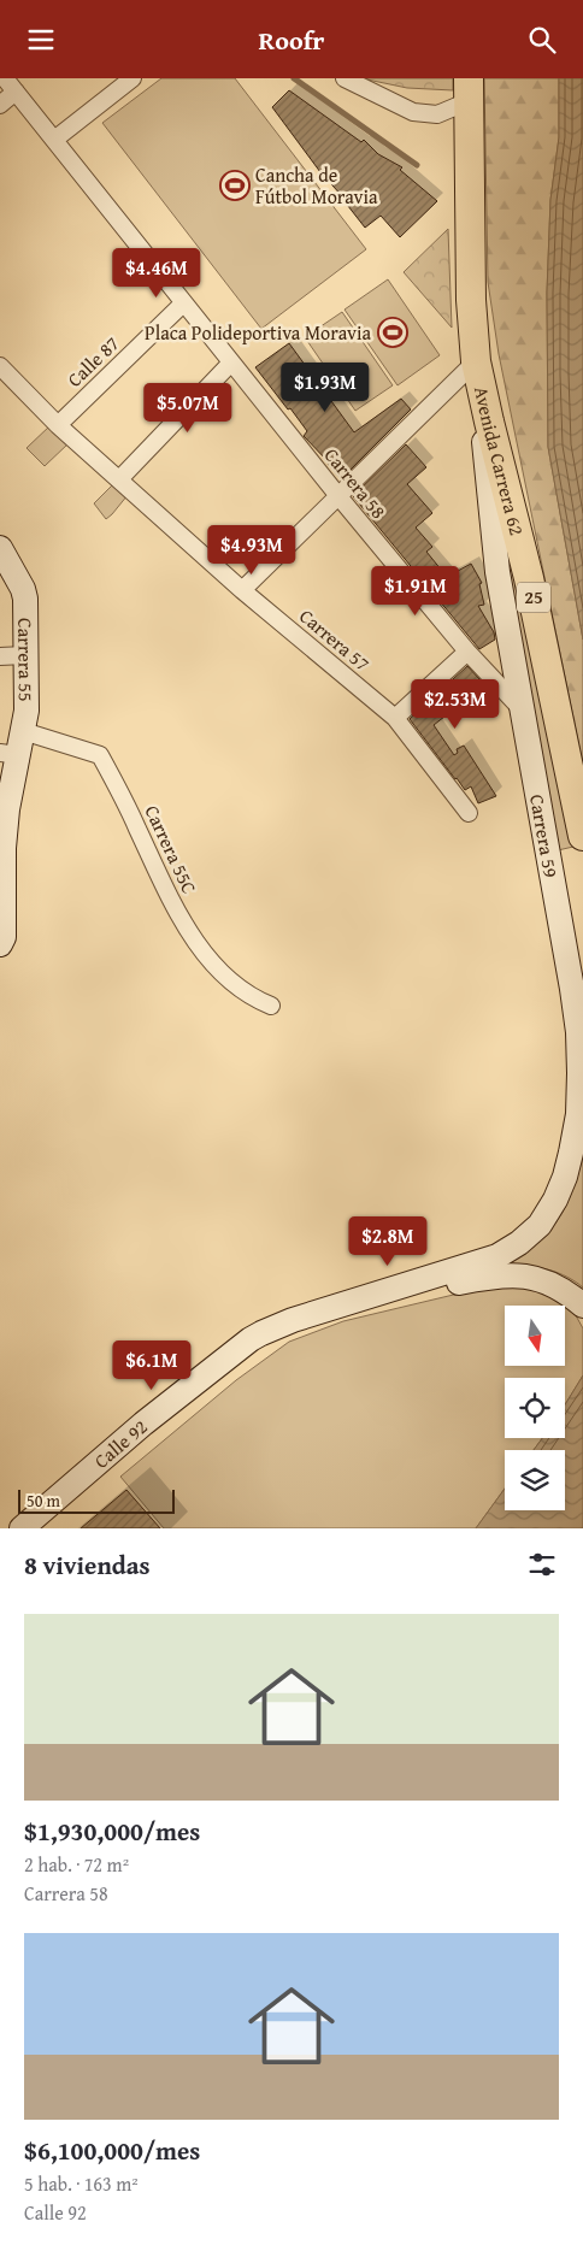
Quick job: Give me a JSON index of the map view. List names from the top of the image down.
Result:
{
  "streets": {
    "highway": ["Avenida Carrera 62", "25"],
    "main road": ["Carrera 55", "Carrera 59", "Calle 92"],
    "street": [
      "Calle 87",
      "Carrera 58",
      "Carrera 57",
      "Carrera 55C"
    ]
  },
  "crossings": [
    ["Calle 87", "Carrera 58"],
    ["Calle 87", "Carrera 57"],
    ["Avenida Carrera 62", "Carrera 59"],
    ["Carrera 58", "Carrera 59"],
    ["Carrera 55", "Carrera 55C"],
    ["Carrera 59", "Calle 92"]
  ],
  "places": {
    "sports": ["Cancha de Fútbol Moravia", "Placa Polideportiva Moravia"]
  },
  "scale_bar": "50 m",
  "north": "bottom",
  "page": {
    "header": "Roofr",
    "price": [
      "$4.46M",
      "$1.93M",
      "$5.07M",
      "$4.93M",
      "$1.91M",
      "$2.53M",
      "$2.8M",
      "$6.1M"
    ],
    "scale": "50 m",
    "heading": "8 viviendas",
    "list": [
      {
        "name": "$1,930,000/mes",
        "note": "2 hab. · 72 m² · Carrera 58"
      },
      {
        "name": "$6,100,000/mes",
        "note": "5 hab. · 163 m² · Calle 92"
      }
    ]
  }
}
